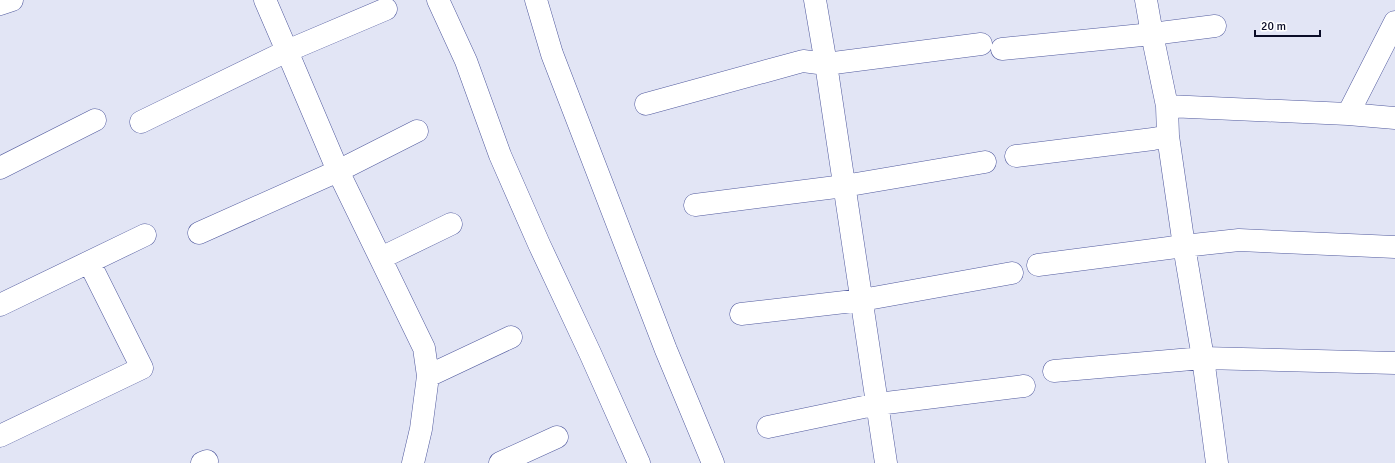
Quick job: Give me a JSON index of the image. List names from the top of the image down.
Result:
{
  "scale_bar": "20 m"
}
